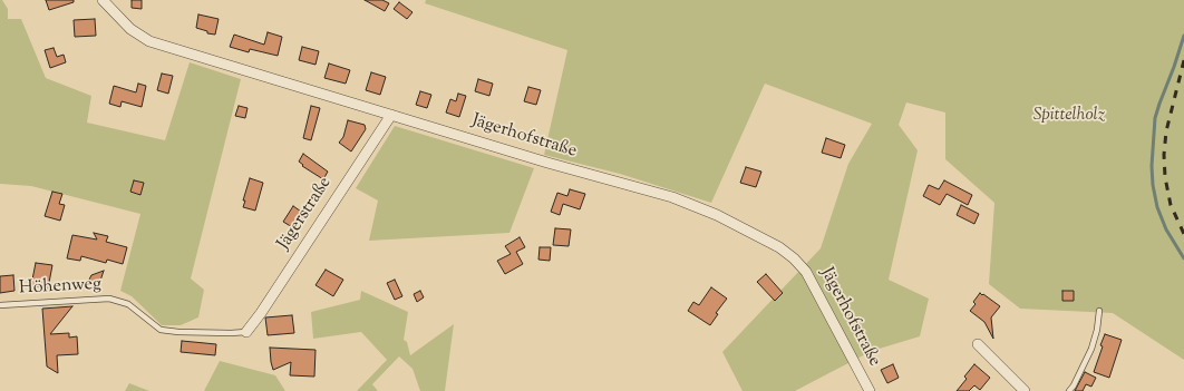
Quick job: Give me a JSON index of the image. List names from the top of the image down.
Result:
{
  "streets": {
    "street": ["Jägerhofstraße", "Jägerstraße"],
    "lane": ["Höhenweg"]
  },
  "crossings": [
    ["Jägerhofstraße", "Jägerstraße"],
    ["Jägerstraße", "Höhenweg"]
  ],
  "parks": ["Spittelholz"]
}
